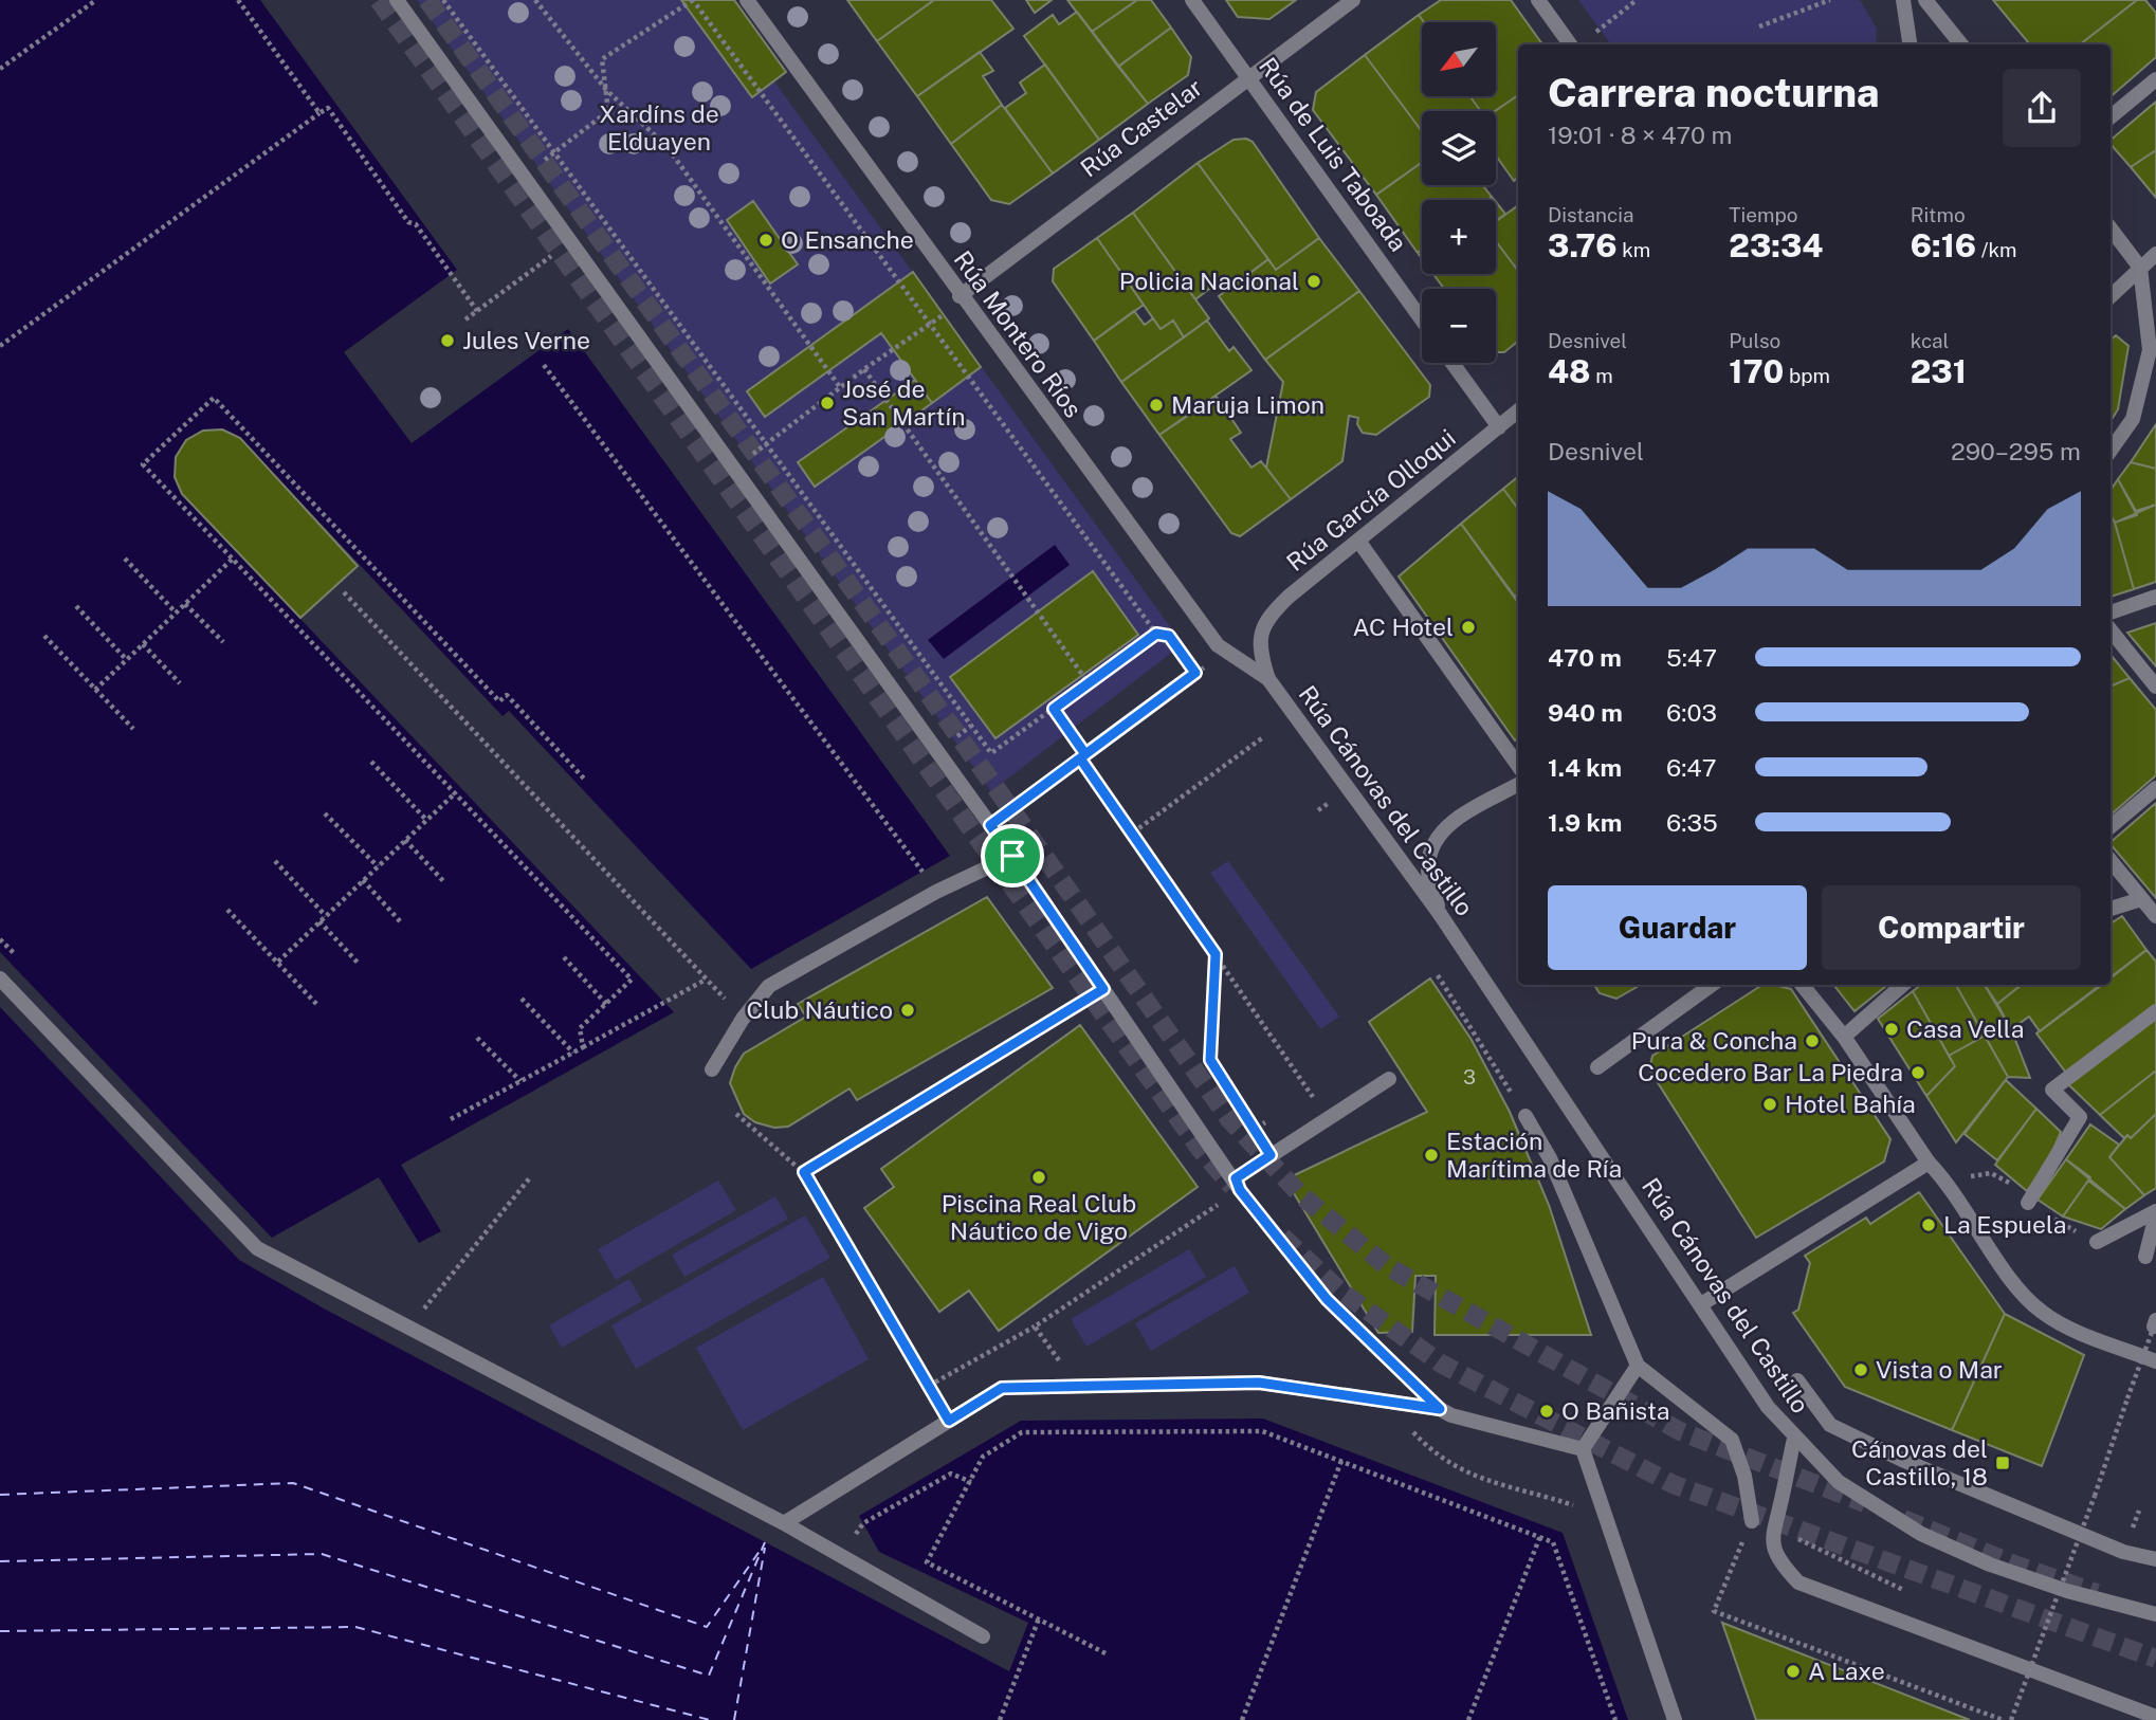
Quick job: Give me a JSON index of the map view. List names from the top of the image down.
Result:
{
  "streets": {
    "street": [
      "Rúa Castelar",
      "Rúa de Luis Taboada",
      "Rúa Montero Ríos",
      "Rúa García Olloqui",
      "Rúa Cánovas del Castillo"
    ]
  },
  "crossings": [
    ["Rúa Castelar", "Rúa de Luis Taboada"],
    ["Rúa Castelar", "Rúa Montero Ríos"],
    ["Rúa Montero Ríos", "Rúa Cánovas del Castillo"],
    ["Rúa García Olloqui", "Rúa Cánovas del Castillo"]
  ],
  "parks": ["Xardíns de Elduayen"],
  "places": {
    "other": [
      "O Ensanche",
      "Policia Nacional",
      "Jules Verne",
      "José de San Martín",
      "Maruja Limon",
      "AC Hotel",
      "Club Náutico",
      "Casa Vella",
      "Pura & Concha",
      "Cocedero Bar La Piedra",
      "Hotel Bahía",
      "Estación Marítima de Ría",
      "Piscina Real Club Náutico de Vigo",
      "La Espuela",
      "Vista o Mar",
      "O Bañista",
      "A Laxe"
    ],
    "transit": ["Cánovas del Castillo, 18"]
  },
  "house_numbers": ["3"],
  "north": "bottom left",
  "page": {
    "map_buttons": ["+", "−"],
    "heading": ["Carrera nocturna", "19:01 · 8 × 470 m"],
    "stats": [
      ["Distancia", "3.76 km"],
      ["Tiempo", "23:34"],
      ["Ritmo", "6:16 /km"],
      ["Desnivel", "48 m"],
      ["Pulso", "170 bpm"],
      ["kcal", "231"]
    ],
    "chart": ["Desnivel", "290–295 m"],
    "list": [
      {
        "name": "470 m",
        "note": "5:47"
      },
      {
        "name": "940 m",
        "note": "6:03"
      },
      {
        "name": "1.4 km",
        "note": "6:47"
      },
      {
        "name": "1.9 km",
        "note": "6:35"
      }
    ],
    "buttons": ["Guardar", "Compartir"]
  }
}
